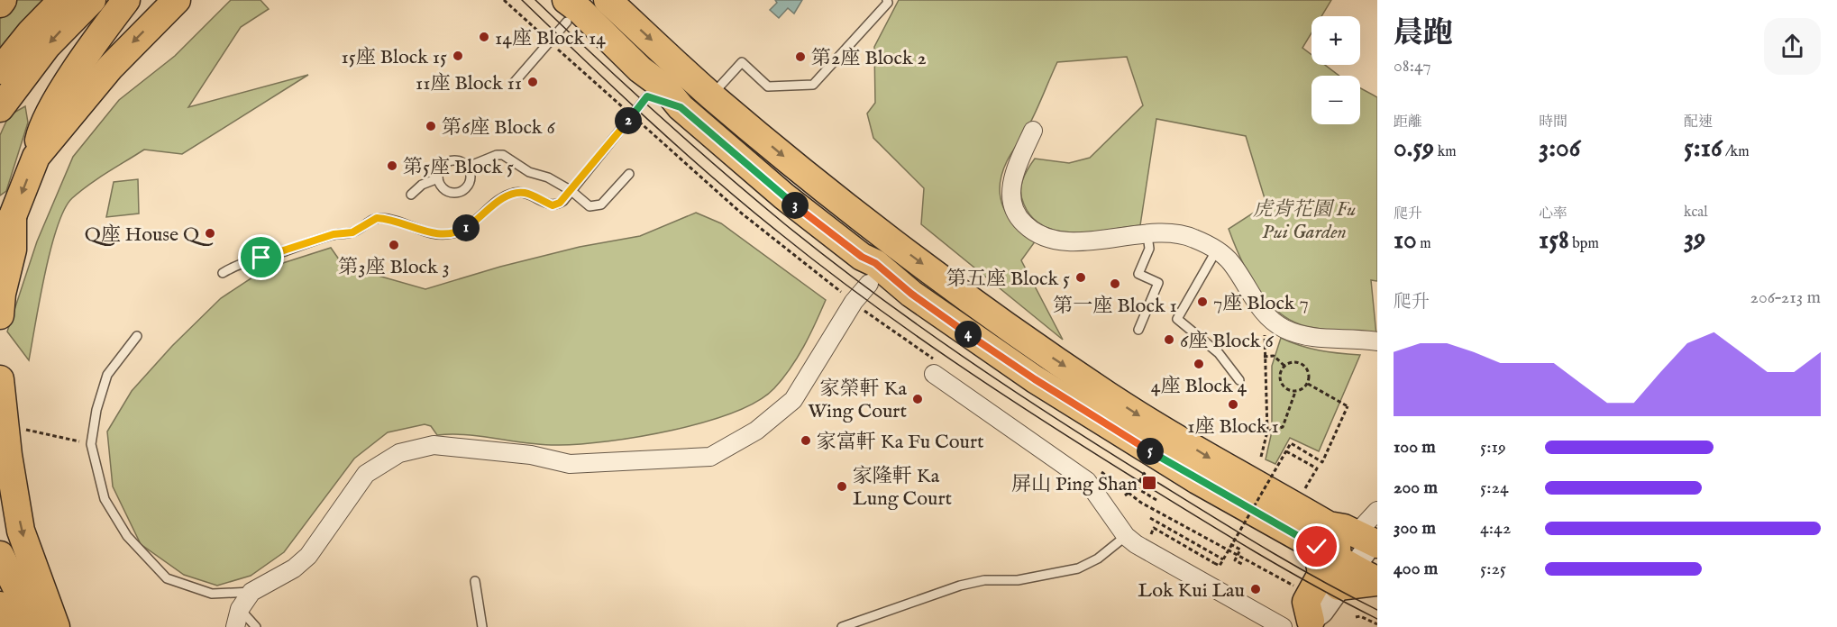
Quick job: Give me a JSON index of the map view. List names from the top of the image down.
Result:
{
  "parks": ["虎背花園 Fu Pui Garden"],
  "places": {
    "other": [
      "14座 Block 14",
      "15座 Block 15",
      "第2座 Block 2",
      "11座 Block 11",
      "第6座 Block 6",
      "第5座 Block 5",
      "Q座 House Q",
      "第3座 Block 3",
      "第五座 Block 5",
      "第一座 Block 1",
      "7座 Block 7",
      "6座 Block 6",
      "4座 Block 4",
      "家榮軒 Ka Wing Court",
      "1座 Block 1",
      "家富軒 Ka Fu Court",
      "家隆軒 Ka Lung Court",
      "Lok Kui Lau"
    ],
    "transit": ["屏山 Ping Shan"]
  },
  "page": {
    "heading": ["晨跑", "08:47"],
    "map_buttons": ["+", "−"],
    "stats": [
      ["距離", "0.59 km"],
      ["時間", "3:06"],
      ["配速", "5:16 /km"],
      ["爬升", "10 m"],
      ["心率", "158 bpm"],
      ["kcal", "39"]
    ],
    "pins": [
      "2",
      "3",
      "1",
      "4",
      "5"
    ],
    "chart": ["爬升", "206–213 m"],
    "list": [
      {
        "name": "100 m",
        "note": "5:19"
      },
      {
        "name": "200 m",
        "note": "5:24"
      },
      {
        "name": "300 m",
        "note": "4:42"
      },
      {
        "name": "400 m",
        "note": "5:25"
      }
    ]
  }
}
